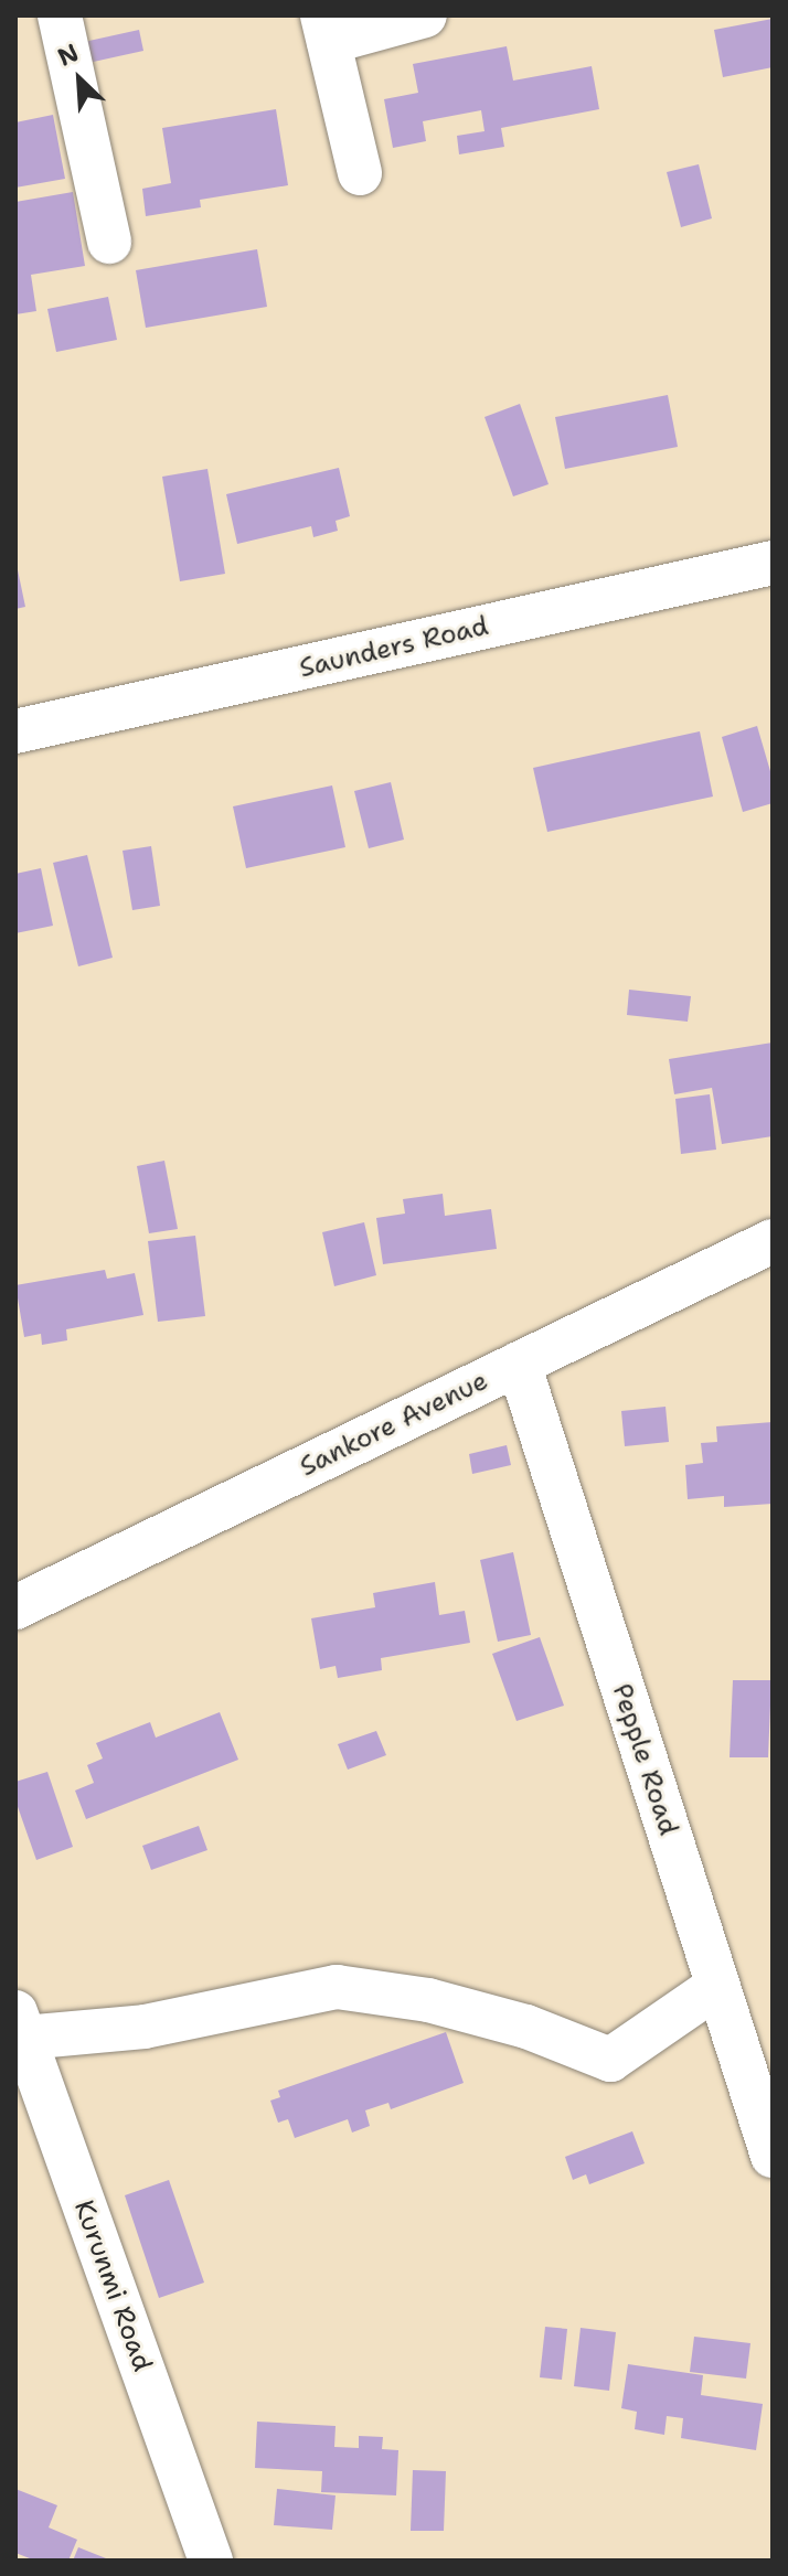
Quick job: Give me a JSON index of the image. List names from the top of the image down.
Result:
{
  "streets": {
    "street": [
      "Saunders Road",
      "Sankore Avenue",
      "Pepple Road",
      "Kurunmi Road"
    ]
  },
  "crossings": [
    ["Sankore Avenue", "Pepple Road"]
  ],
  "north": "top left"
}
